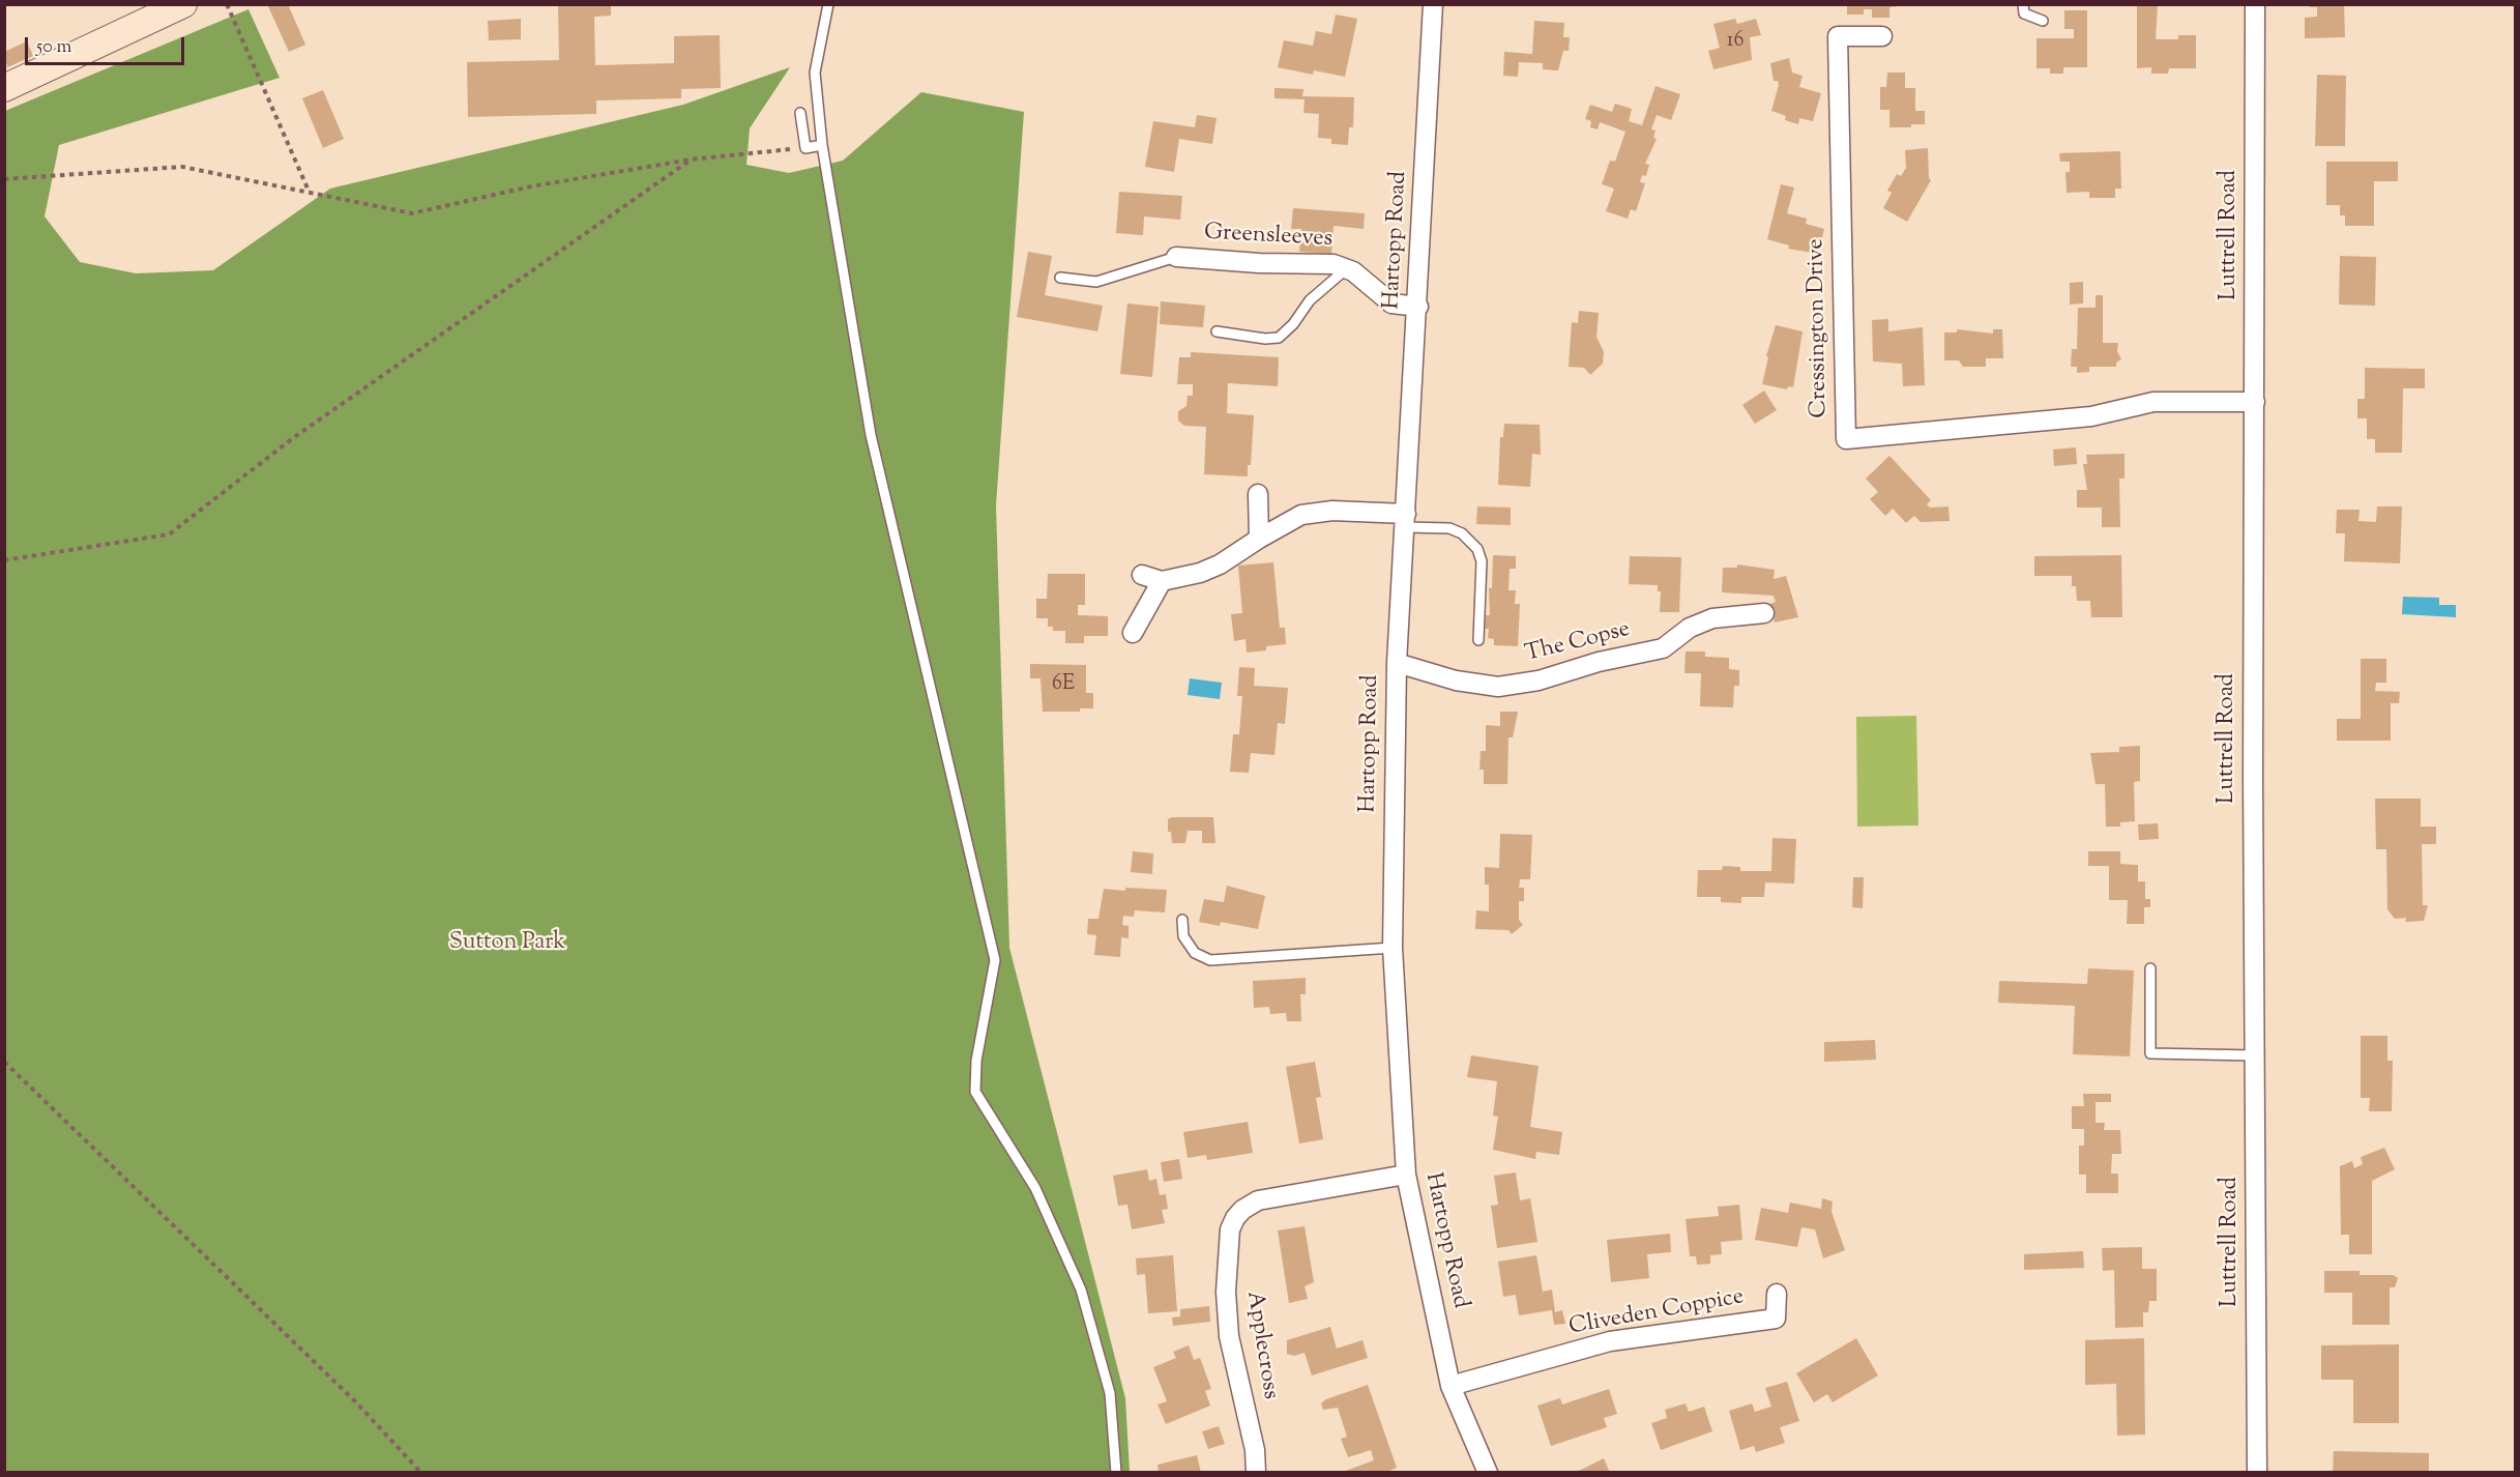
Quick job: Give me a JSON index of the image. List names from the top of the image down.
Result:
{
  "streets": {
    "street": [
      "Luttrell Road",
      "Greensleeves",
      "Hartopp Road",
      "Cressington Drive",
      "The Copse",
      "Cliveden Coppice",
      "Applecross"
    ]
  },
  "crossings": [
    ["Luttrell Road", "Cressington Drive"],
    ["Greensleeves", "Hartopp Road"],
    ["Hartopp Road", "The Copse"],
    ["Hartopp Road", "Cliveden Coppice"],
    ["Hartopp Road", "Applecross"]
  ],
  "parks": ["Sutton Park"],
  "house_numbers": ["16", "6E"],
  "scale_bar": "50 m"
}
